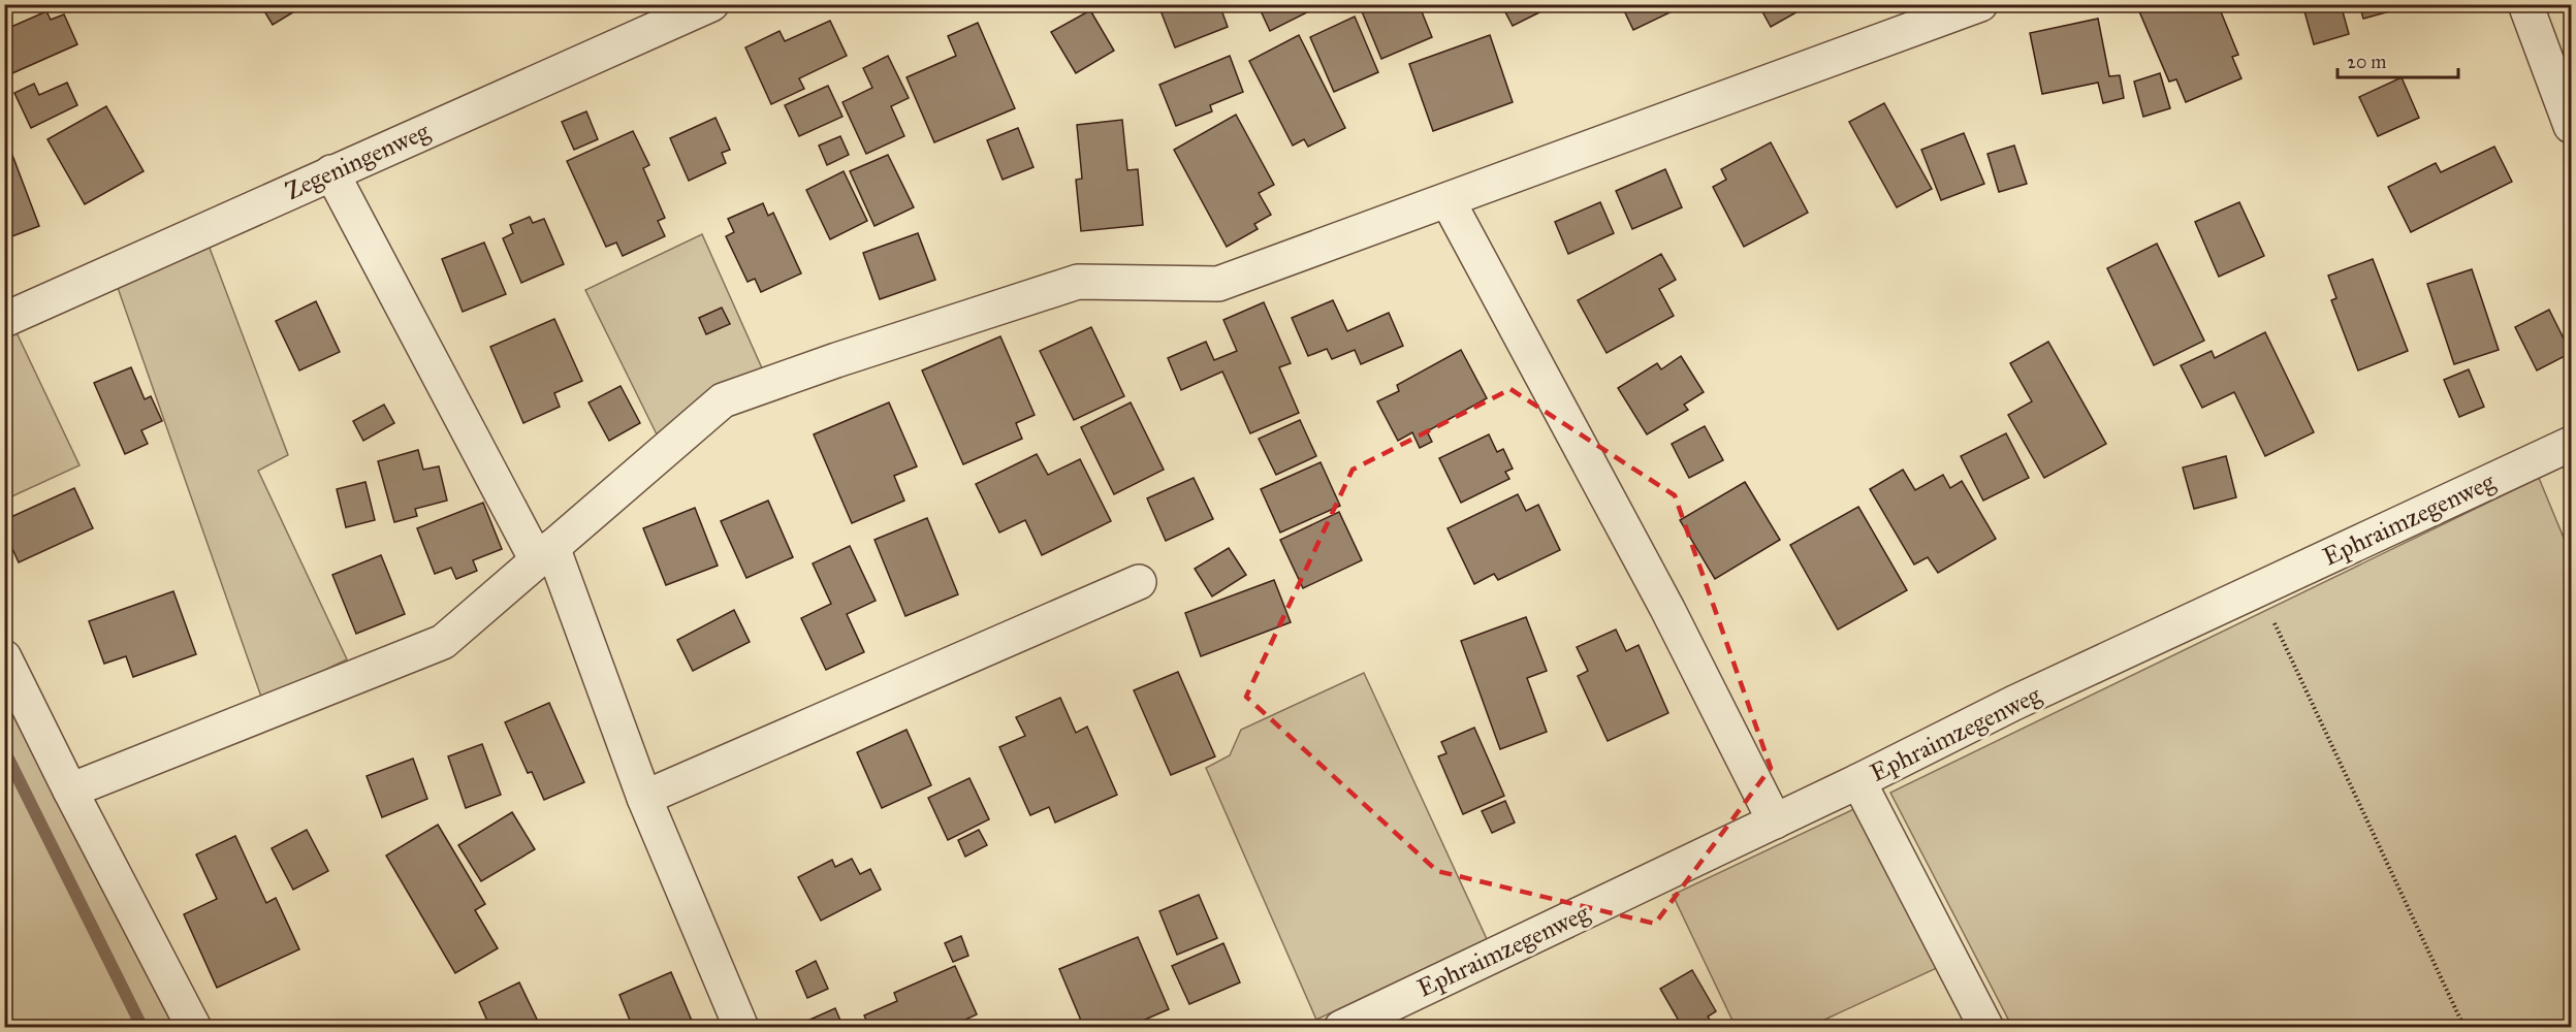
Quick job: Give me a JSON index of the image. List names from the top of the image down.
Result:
{
  "streets": {
    "street": ["Zegeningenweg", "Ephraimzegenweg"]
  },
  "scale_bar": "20 m"
}
